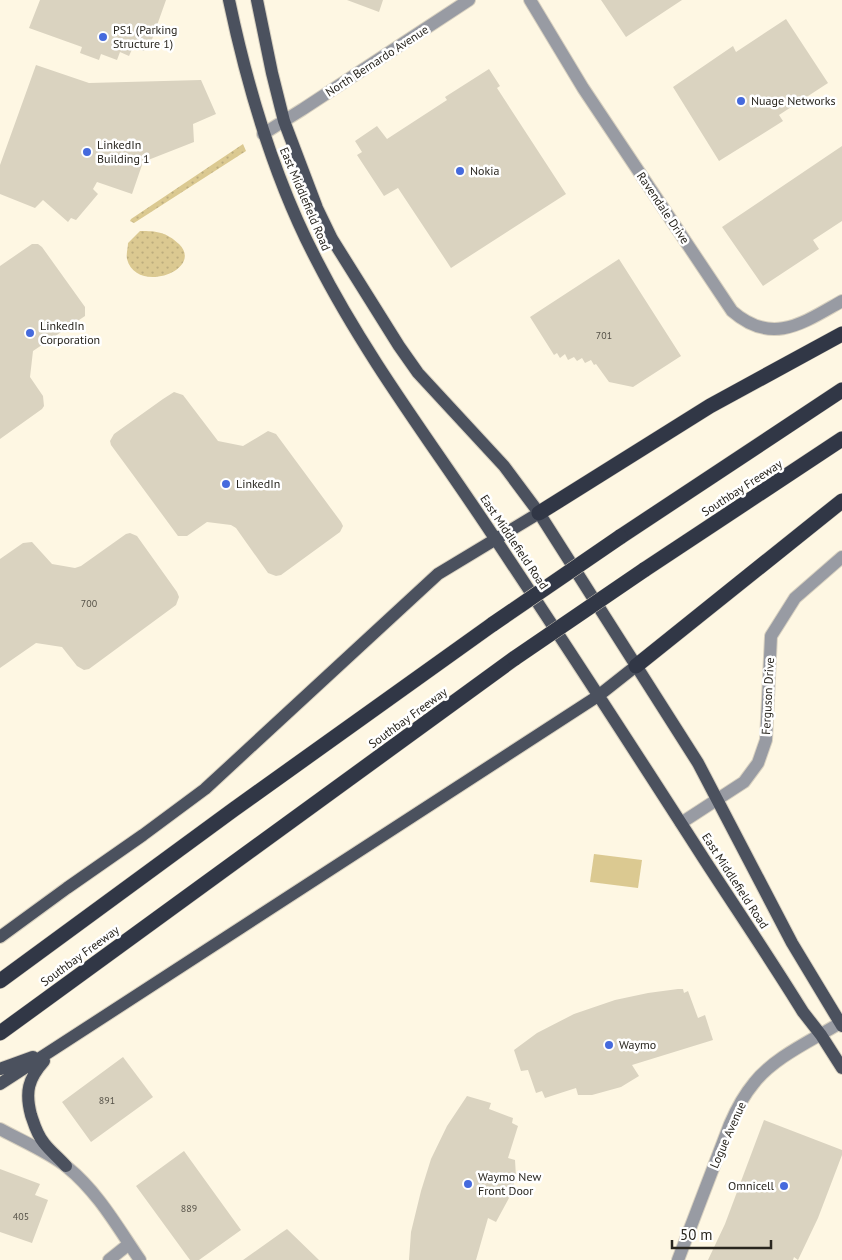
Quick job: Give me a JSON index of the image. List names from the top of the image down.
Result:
{
  "streets": {
    "highway": ["Southbay Freeway"],
    "main road": ["East Middlefield Road"],
    "street": [
      "North Bernardo Avenue",
      "Ravendale Drive",
      "Ferguson Drive",
      "Logue Avenue"
    ]
  },
  "crossings": [
    ["North Bernardo Avenue", "East Middlefield Road"],
    ["East Middlefield Road", "Ferguson Drive"],
    ["East Middlefield Road", "Logue Avenue"]
  ],
  "places": [
    "PS1 (Parking Structure 1)",
    "Nuage Networks",
    "LinkedIn Building 1",
    "Nokia",
    "LinkedIn Corporation",
    "LinkedIn",
    "Waymo",
    "Waymo New Front Door",
    "Omnicell"
  ],
  "house_numbers": [
    "701",
    "700",
    "891",
    "889",
    "405"
  ],
  "scale_bar": "50 m"
}
